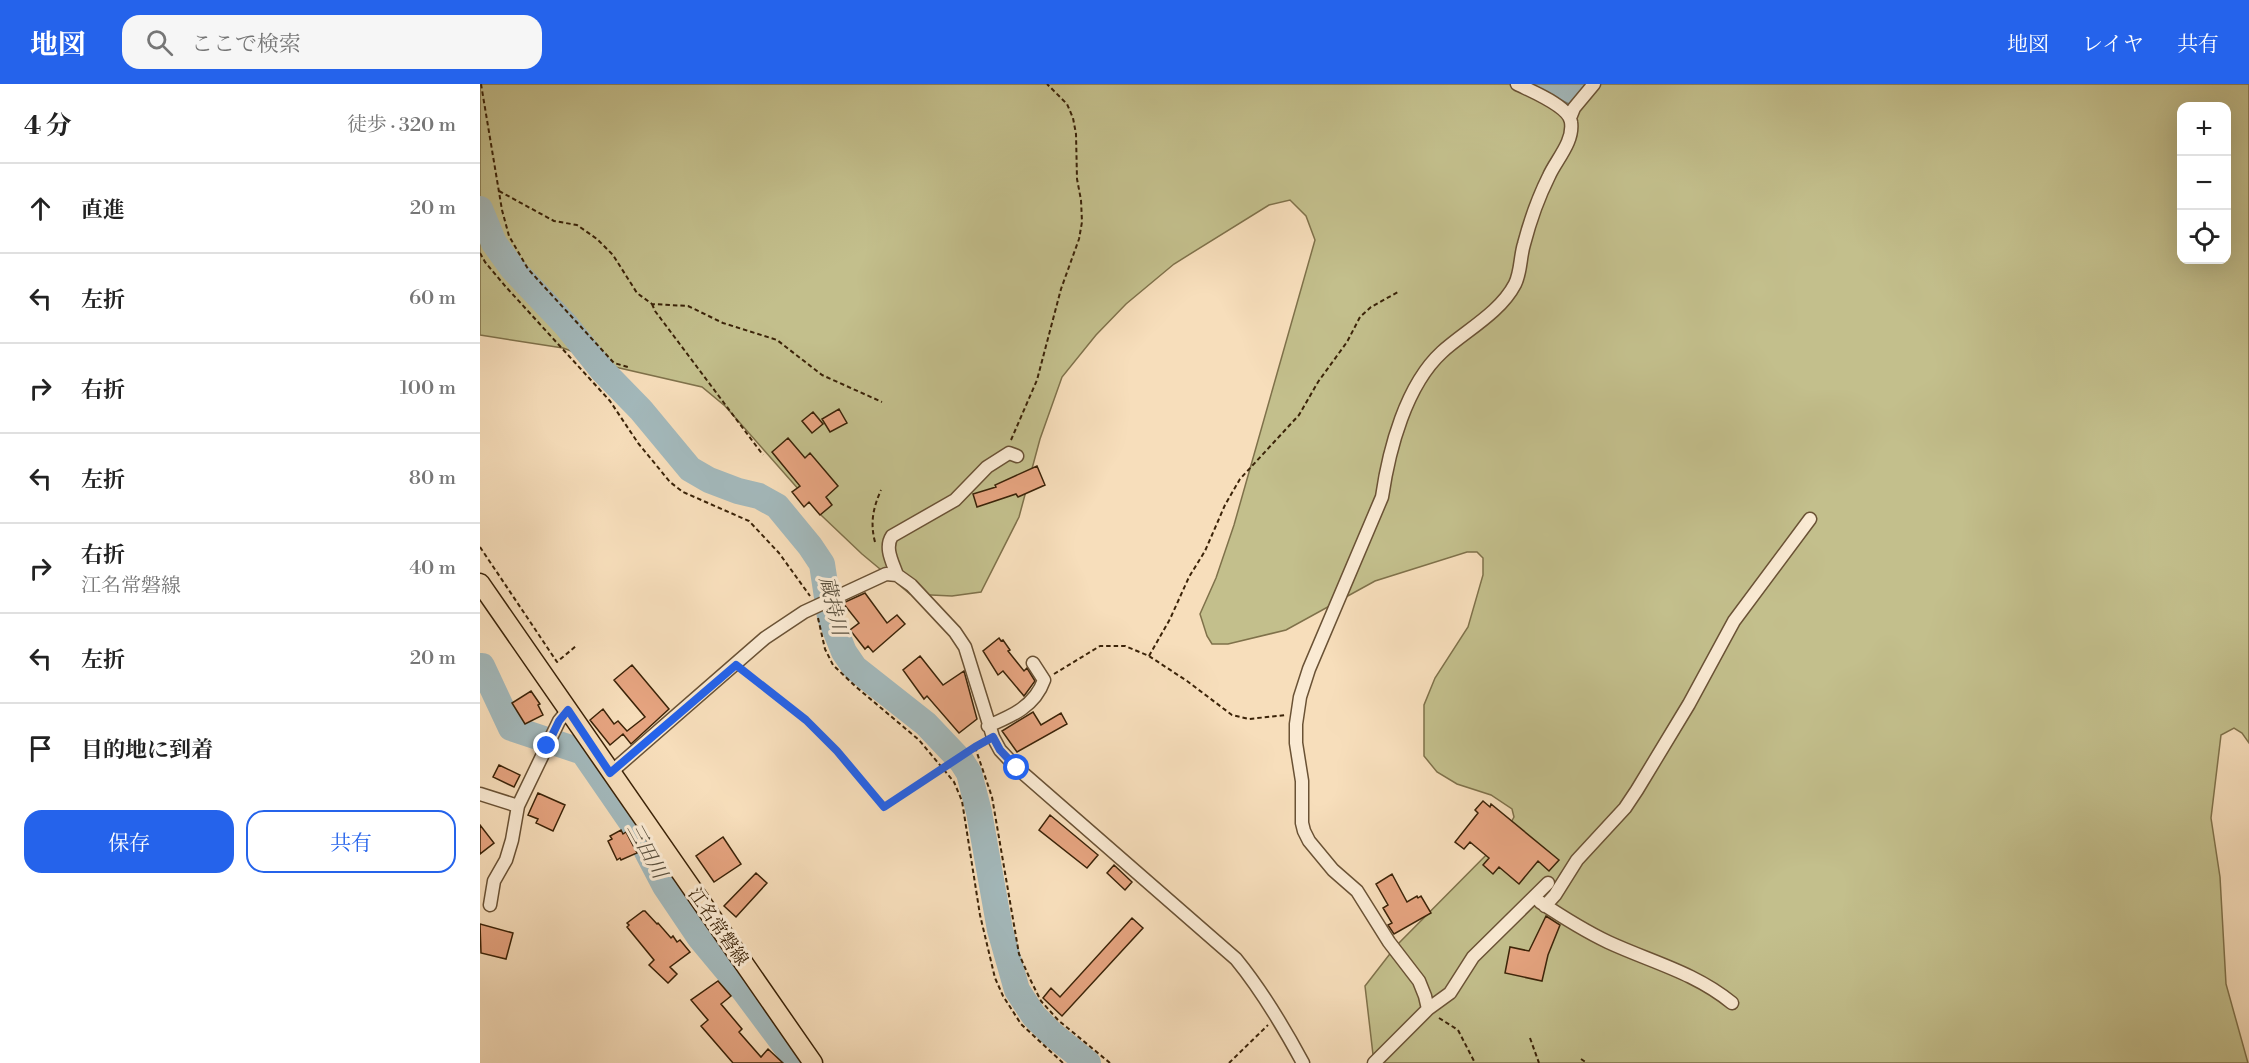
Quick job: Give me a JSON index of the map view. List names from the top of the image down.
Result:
{
  "streets": {
    "main road": ["江名常磐線"]
  },
  "water": ["蔵持川", "三田川"],
  "page": {
    "header": "地図",
    "search": "ここで検索",
    "nav": ["地図", "レイヤ", "共有"],
    "heading": ["4 分", "徒歩 · 320 m"],
    "map_buttons": ["+", "−"],
    "list": [
      ["直進", "20 m"],
      ["左折", "60 m"],
      ["右折", "100 m"],
      ["左折", "80 m"],
      ["右折", "江名常磐線", "40 m"],
      ["左折", "20 m"],
      "目的地に到着"
    ],
    "buttons": ["保存", "共有"]
  }
}
